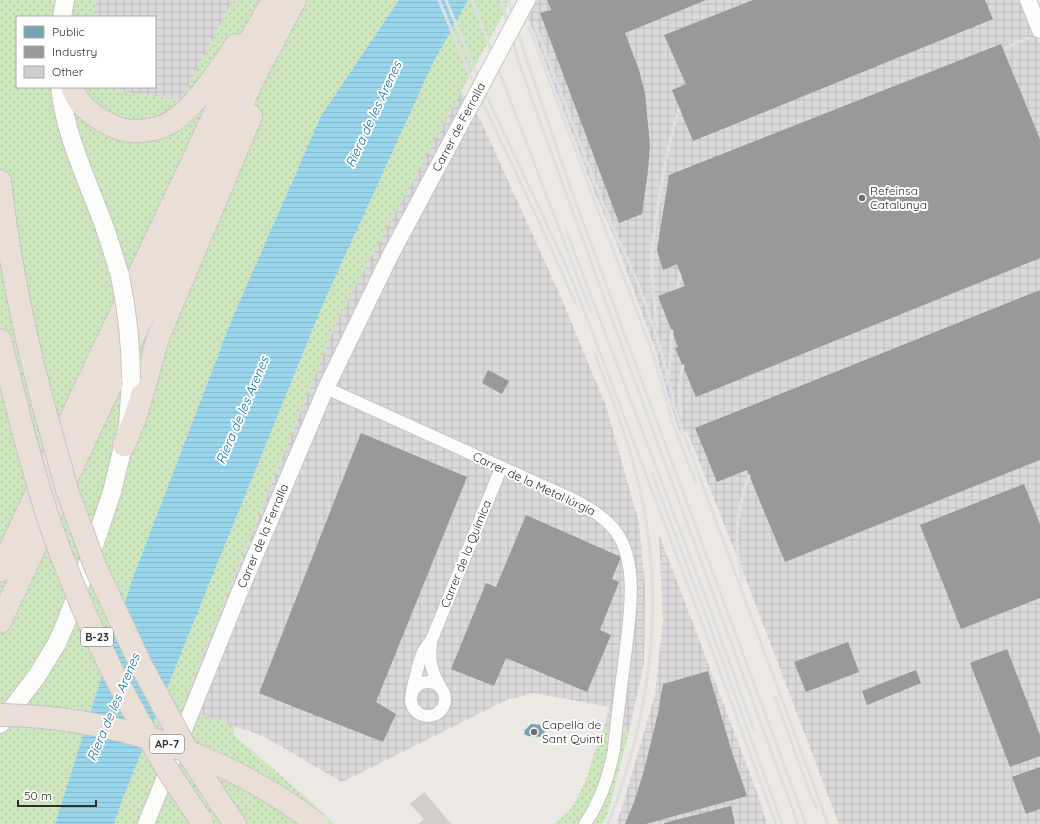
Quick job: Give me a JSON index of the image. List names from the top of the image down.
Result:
{
  "streets": {
    "highway": ["B-23", "AP-7"],
    "street": [
      "Carrer de Ferralla",
      "Carrer de la Metal·lúrgia",
      "Carrer de la Ferralla",
      "Carrer de la Química"
    ]
  },
  "crossings": [
    ["Carrer de Ferralla", "Carrer de la Ferralla"],
    ["Carrer de la Metal·lúrgia", "Carrer de la Ferralla"],
    ["Carrer de la Metal·lúrgia", "Carrer de la Química"]
  ],
  "water": ["Riera de les Arenes"],
  "places": ["Refeinsa Catalunya", "Capella de Sant Quintí"],
  "legend": ["Public", "Industry", "Other"],
  "scale_bar": "50 m"
}
